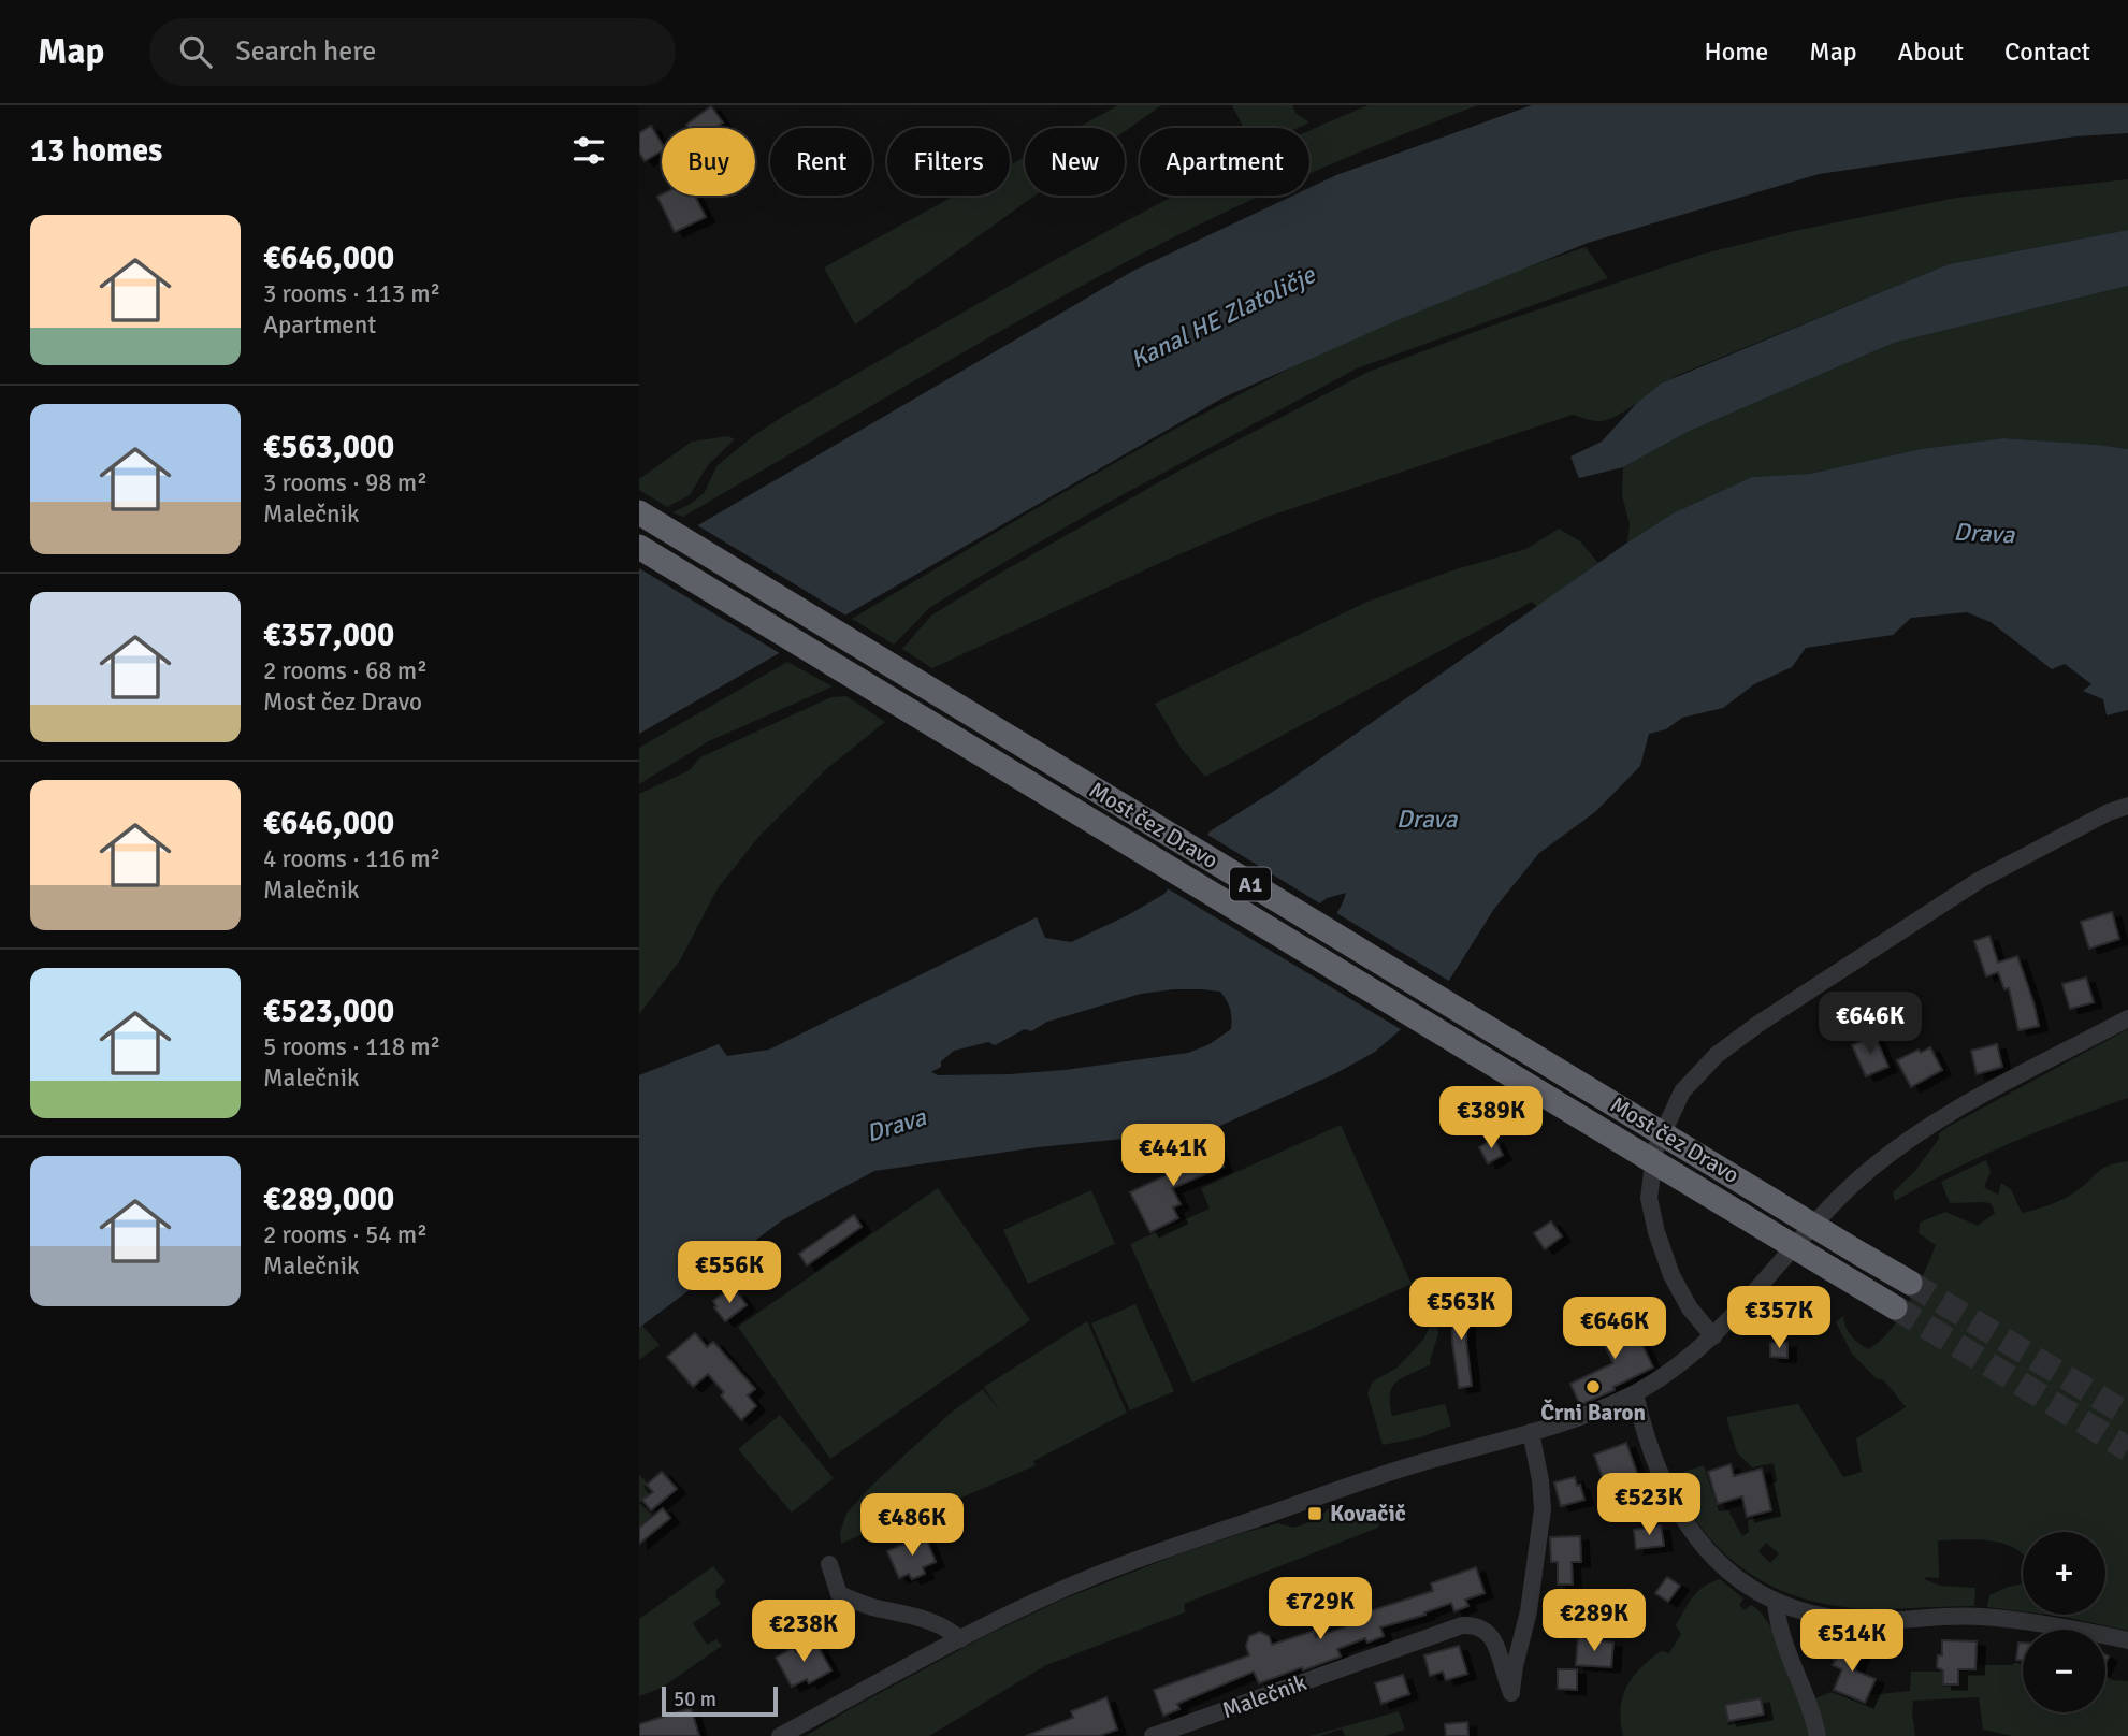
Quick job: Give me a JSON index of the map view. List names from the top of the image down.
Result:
{
  "streets": {
    "highway": ["Most čez Dravo", "A1"],
    "street": ["Malečnik"]
  },
  "water": ["Kanal HE Zlatoličje", "Drava"],
  "places": {
    "other": ["Črni Baron"],
    "transit": ["Kovačič"]
  },
  "scale_bar": "50 m",
  "page": {
    "header": "Map",
    "search": "Search here",
    "nav": [
      "Home",
      "Map",
      "About",
      "Contact"
    ],
    "heading": "13 homes",
    "chip": [
      "Buy",
      "Rent",
      "Filters",
      "New",
      "Apartment"
    ],
    "list": [
      {
        "name": "€646,000",
        "note": "3 rooms · 113 m² · Apartment"
      },
      {
        "name": "€563,000",
        "note": "3 rooms · 98 m² · Malečnik"
      },
      {
        "name": "€357,000",
        "note": "2 rooms · 68 m² · Most čez Dravo"
      },
      {
        "name": "€646,000",
        "note": "4 rooms · 116 m² · Malečnik"
      },
      {
        "name": "€523,000",
        "note": "5 rooms · 118 m² · Malečnik"
      },
      {
        "name": "€289,000",
        "note": "2 rooms · 54 m² · Malečnik"
      }
    ],
    "price": [
      "€646K",
      "€389K",
      "€441K",
      "€556K",
      "€563K",
      "€357K",
      "€646K",
      "€523K",
      "€486K",
      "€729K",
      "€289K",
      "€238K",
      "€514K"
    ],
    "map_buttons": ["+", "−"],
    "scale": "50 m"
  }
}
